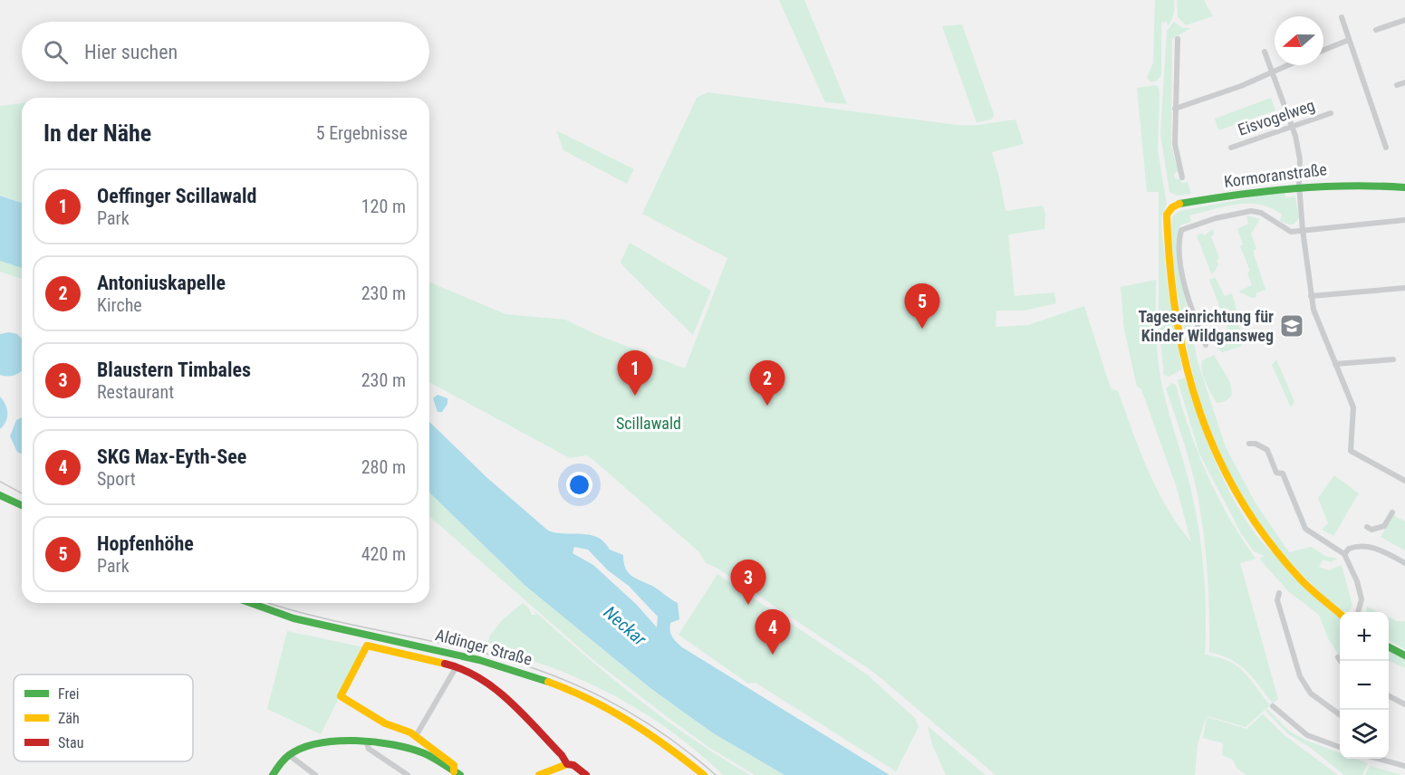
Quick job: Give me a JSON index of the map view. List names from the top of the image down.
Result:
{
  "streets": {
    "street": ["Eisvogelweg", "Kormoranstraße", "Aldinger Straße"]
  },
  "water": ["Neckar"],
  "parks": ["Scillawald"],
  "places": {
    "school or university": ["Tageseinrichtung für Kinder Wildgansweg"]
  },
  "legend": ["Frei", "Zäh", "Stau"],
  "north": "left",
  "page": {
    "search": "Hier suchen",
    "heading": ["In der Nähe", "5 Ergebnisse"],
    "list": [
      {
        "mark": "1",
        "name": "Oeffinger Scillawald",
        "note": "Park",
        "value": "120 m"
      },
      {
        "mark": "2",
        "name": "Antoniuskapelle",
        "note": "Kirche",
        "value": "230 m"
      },
      {
        "mark": "3",
        "name": "Blaustern Timbales",
        "note": "Restaurant",
        "value": "230 m"
      },
      {
        "mark": "4",
        "name": "SKG Max-Eyth-See",
        "note": "Sport",
        "value": "280 m"
      },
      {
        "mark": "5",
        "name": "Hopfenhöhe",
        "note": "Park",
        "value": "420 m"
      }
    ],
    "pins": [
      "5",
      "1",
      "2",
      "3",
      "4"
    ],
    "map_buttons": ["+", "−"]
  }
}
